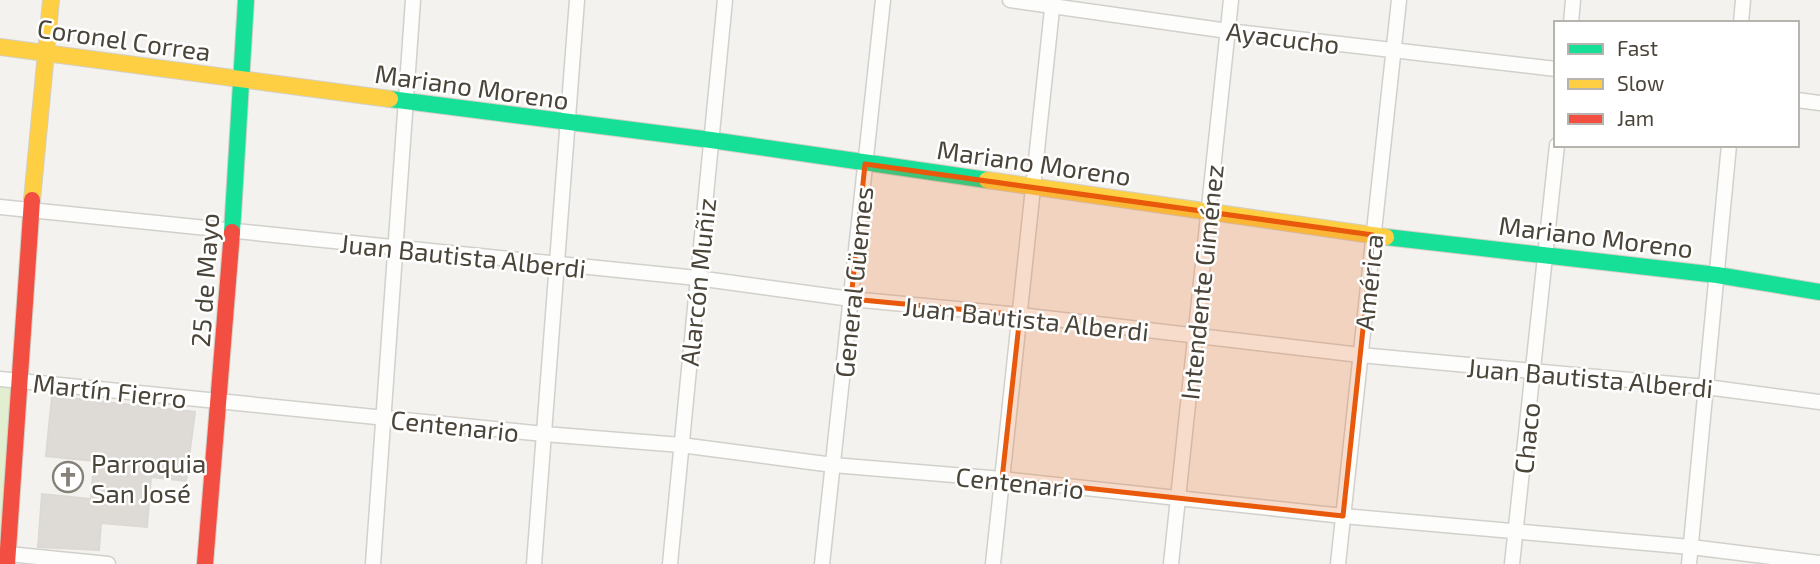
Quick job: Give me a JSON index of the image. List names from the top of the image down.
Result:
{
  "streets": {
    "street": [
      "Ayacucho",
      "Coronel Correa",
      "Mariano Moreno",
      "Juan Bautista Alberdi",
      "25 de Mayo",
      "Alarcón Muñiz",
      "General Güemes",
      "Intendente Giménez",
      "América",
      "Martín Fierro",
      "Centenario",
      "Chaco"
    ]
  },
  "crossings": [
    ["Ayacucho", "Intendente Giménez"],
    ["Ayacucho", "América"],
    ["Coronel Correa", "Mariano Moreno"],
    ["Coronel Correa", "25 de Mayo"],
    ["Mariano Moreno", "25 de Mayo"],
    ["Mariano Moreno", "Alarcón Muñiz"],
    ["Mariano Moreno", "General Güemes"],
    ["Mariano Moreno", "Intendente Giménez"],
    ["Mariano Moreno", "América"],
    ["Mariano Moreno", "Chaco"],
    ["Juan Bautista Alberdi", "25 de Mayo"],
    ["Juan Bautista Alberdi", "Alarcón Muñiz"],
    ["Juan Bautista Alberdi", "General Güemes"],
    ["Juan Bautista Alberdi", "Intendente Giménez"],
    ["Juan Bautista Alberdi", "América"],
    ["Juan Bautista Alberdi", "Chaco"],
    ["25 de Mayo", "Martín Fierro"],
    ["25 de Mayo", "Centenario"],
    ["Alarcón Muñiz", "Centenario"],
    ["General Güemes", "Centenario"],
    ["Intendente Giménez", "Centenario"],
    ["América", "Centenario"],
    ["Martín Fierro", "Centenario"],
    ["Centenario", "Chaco"]
  ],
  "places": {
    "church": ["Parroquia San José"]
  },
  "legend": ["Fast", "Slow", "Jam"]
}
